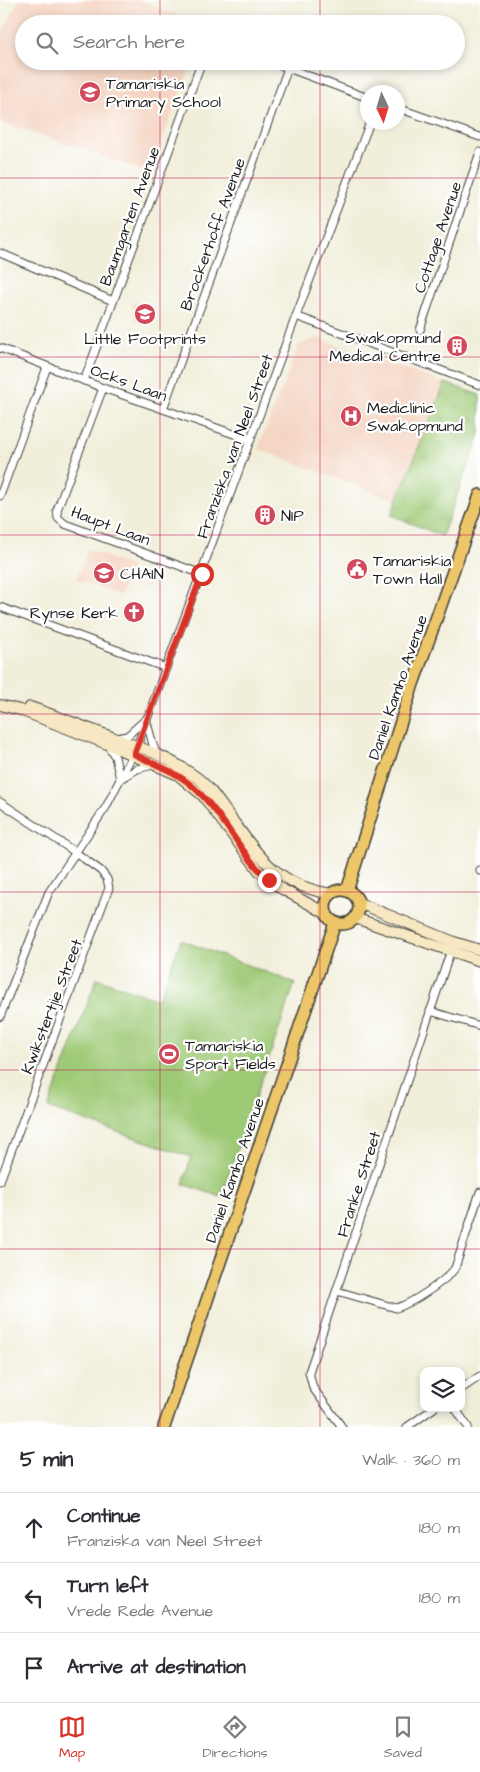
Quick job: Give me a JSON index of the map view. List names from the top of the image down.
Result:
{
  "streets": {
    "main road": ["Daniel Kamho Avenue"],
    "street": [
      "Baumgarten Avenue",
      "Brockerhoff Avenue",
      "Cottage Avenue",
      "Ocks Laan",
      "Franziska van Neel Street",
      "Haupt Laan",
      "Kwikstertjie Street",
      "Franke Street"
    ]
  },
  "crossings": [
    ["Baumgarten Avenue", "Ocks Laan"],
    ["Brockerhoff Avenue", "Ocks Laan"],
    ["Ocks Laan", "Franziska van Neel Street"],
    ["Ocks Laan", "Haupt Laan"],
    ["Franziska van Neel Street", "Haupt Laan"],
    ["Franziska van Neel Street", "Kwikstertjie Street"]
  ],
  "places": {
    "school or university": ["Tamariskia Primary School", "Little Footprints", "CHAIN"],
    "building": ["Swakopmund Medical Centre", "NIP"],
    "hospital": ["Mediclinic Swakopmund"],
    "public building": ["Tamariskia Town Hall"],
    "church": ["Rynse Kerk"],
    "sports": ["Tamariskia Sport Fields"]
  },
  "north": "bottom",
  "page": {
    "search": "Search here",
    "heading": ["5 min", "Walk · 360 m"],
    "list": [
      ["Continue", "Franziska van Neel Street", "180 m"],
      ["Turn left", "Vrede Rede Avenue", "180 m"],
      "Arrive at destination"
    ],
    "nav": ["Map", "Directions", "Saved"]
  }
}
